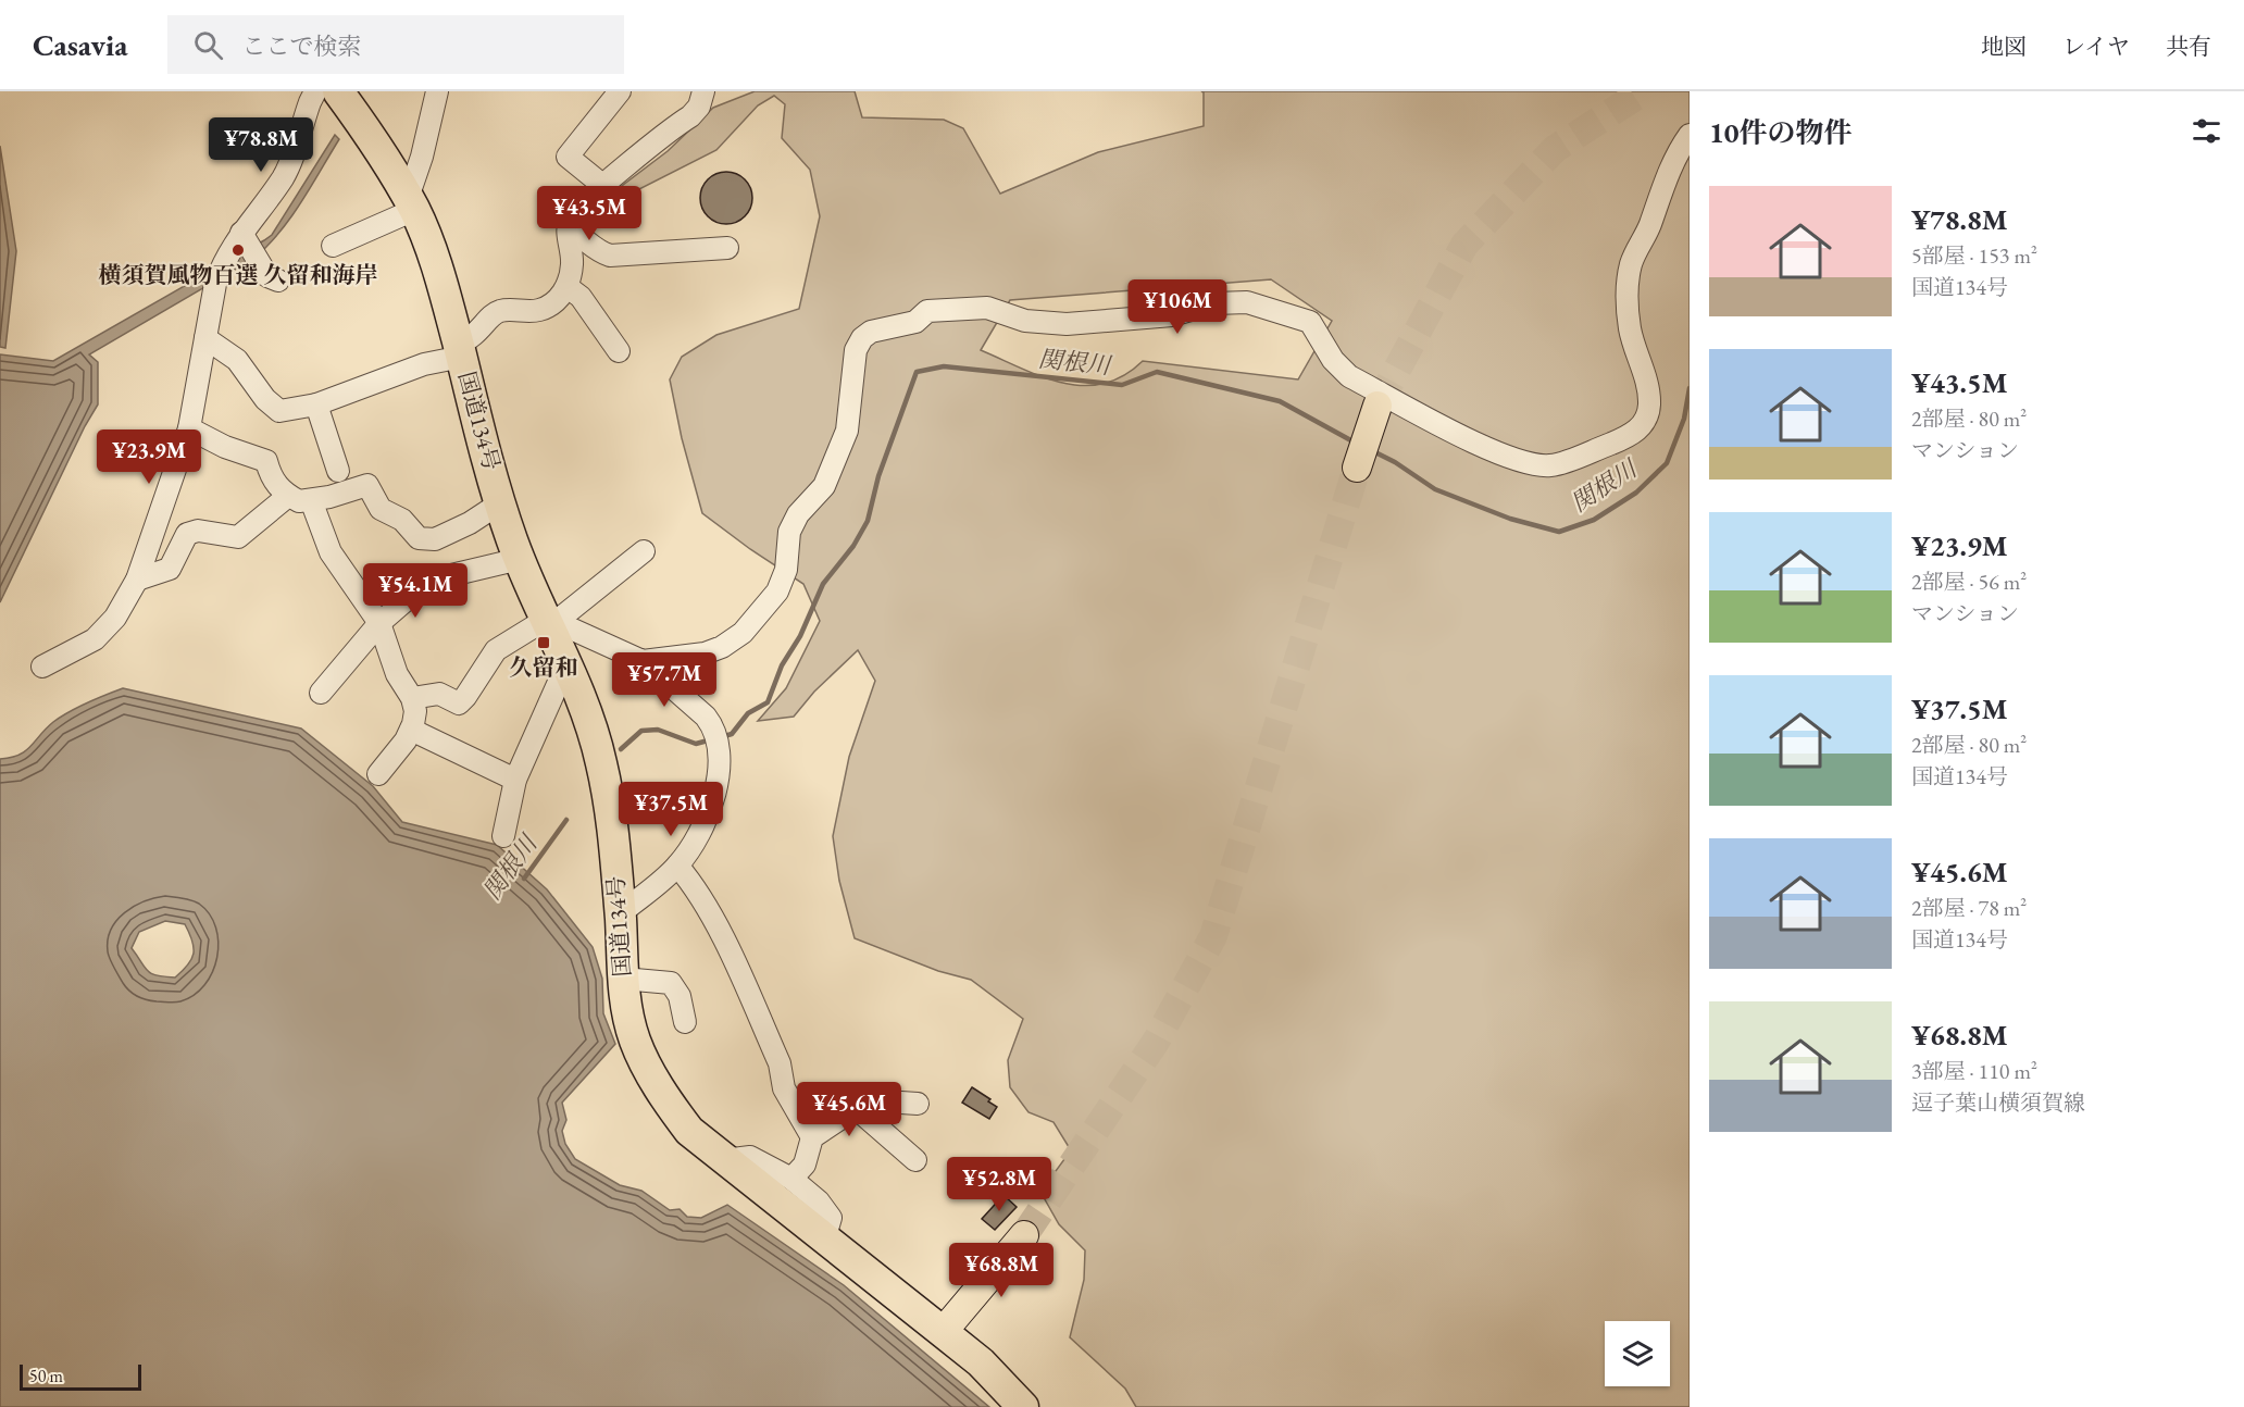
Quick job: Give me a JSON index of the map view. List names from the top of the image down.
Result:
{
  "streets": {
    "highway": ["国道134号"]
  },
  "water": ["関根川"],
  "places": {
    "other": ["横須賀風物百選 久留和海岸"],
    "transit": ["久留和"]
  },
  "scale_bar": "50 m",
  "page": {
    "header": "Casavia",
    "search": "ここで検索",
    "nav": ["地図", "レイヤ", "共有"],
    "heading": "10件の物件",
    "price": [
      "¥78.8M",
      "¥43.5M",
      "¥106M",
      "¥23.9M",
      "¥54.1M",
      "¥57.7M",
      "¥37.5M",
      "¥45.6M",
      "¥52.8M",
      "¥68.8M"
    ],
    "list": [
      {
        "name": "¥78.8M",
        "note": "5部屋 · 153 m² · 国道134号"
      },
      {
        "name": "¥43.5M",
        "note": "2部屋 · 80 m² · マンション"
      },
      {
        "name": "¥23.9M",
        "note": "2部屋 · 56 m² · マンション"
      },
      {
        "name": "¥37.5M",
        "note": "2部屋 · 80 m² · 国道134号"
      },
      {
        "name": "¥45.6M",
        "note": "2部屋 · 78 m² · 国道134号"
      },
      {
        "name": "¥68.8M",
        "note": "3部屋 · 110 m² · 逗子葉山横須賀線"
      }
    ],
    "scale": "50 m"
  }
}
